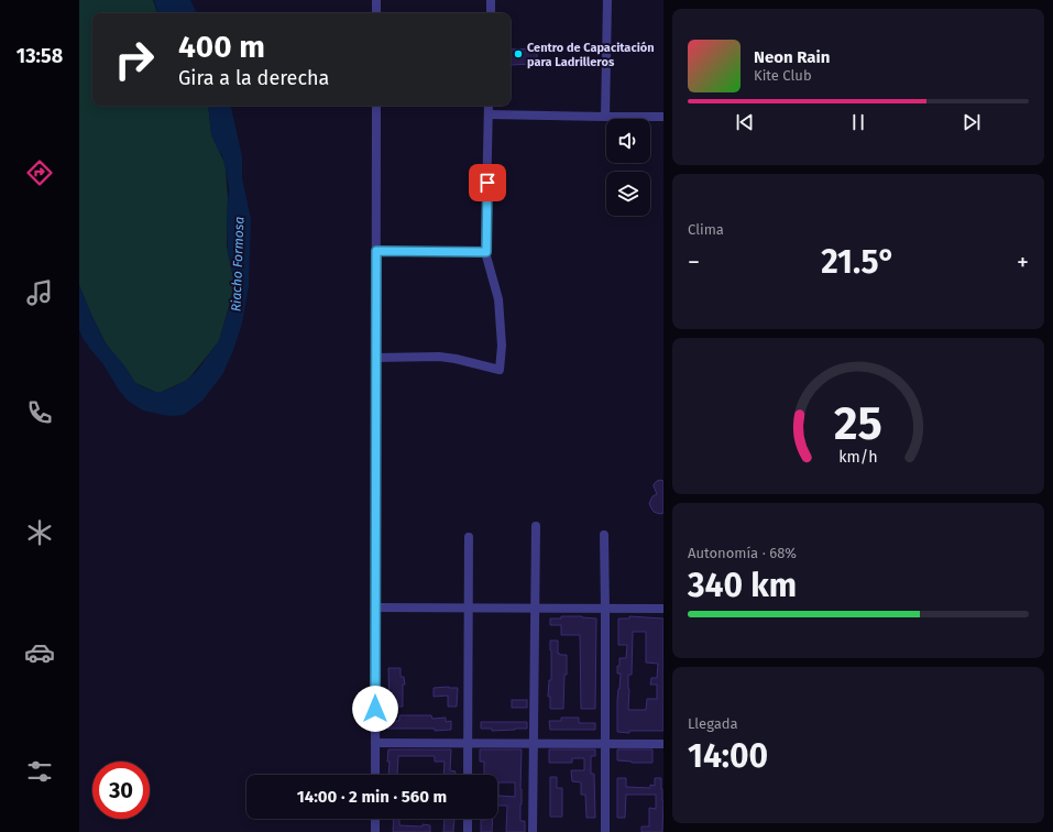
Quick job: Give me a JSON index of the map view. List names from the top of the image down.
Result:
{
  "water": ["Riacho Formosa"],
  "places": ["Centro de Capacitación para Ladrilleros"],
  "page": {
    "tabs": "13:58",
    "turn": ["400 m", "Gira a la derecha"],
    "song": ["Neon Rain", "Kite Club"],
    "tile": [
      "Clima",
      ["Autonomía · 68%", "340 km"],
      ["Llegada", "14:00"]
    ],
    "heat": ["−", "21.5°", "+"],
    "limit": "30",
    "trip": "14:00 · 2 min · 560 m",
    "gauge": ["25", "km/h"]
  }
}
